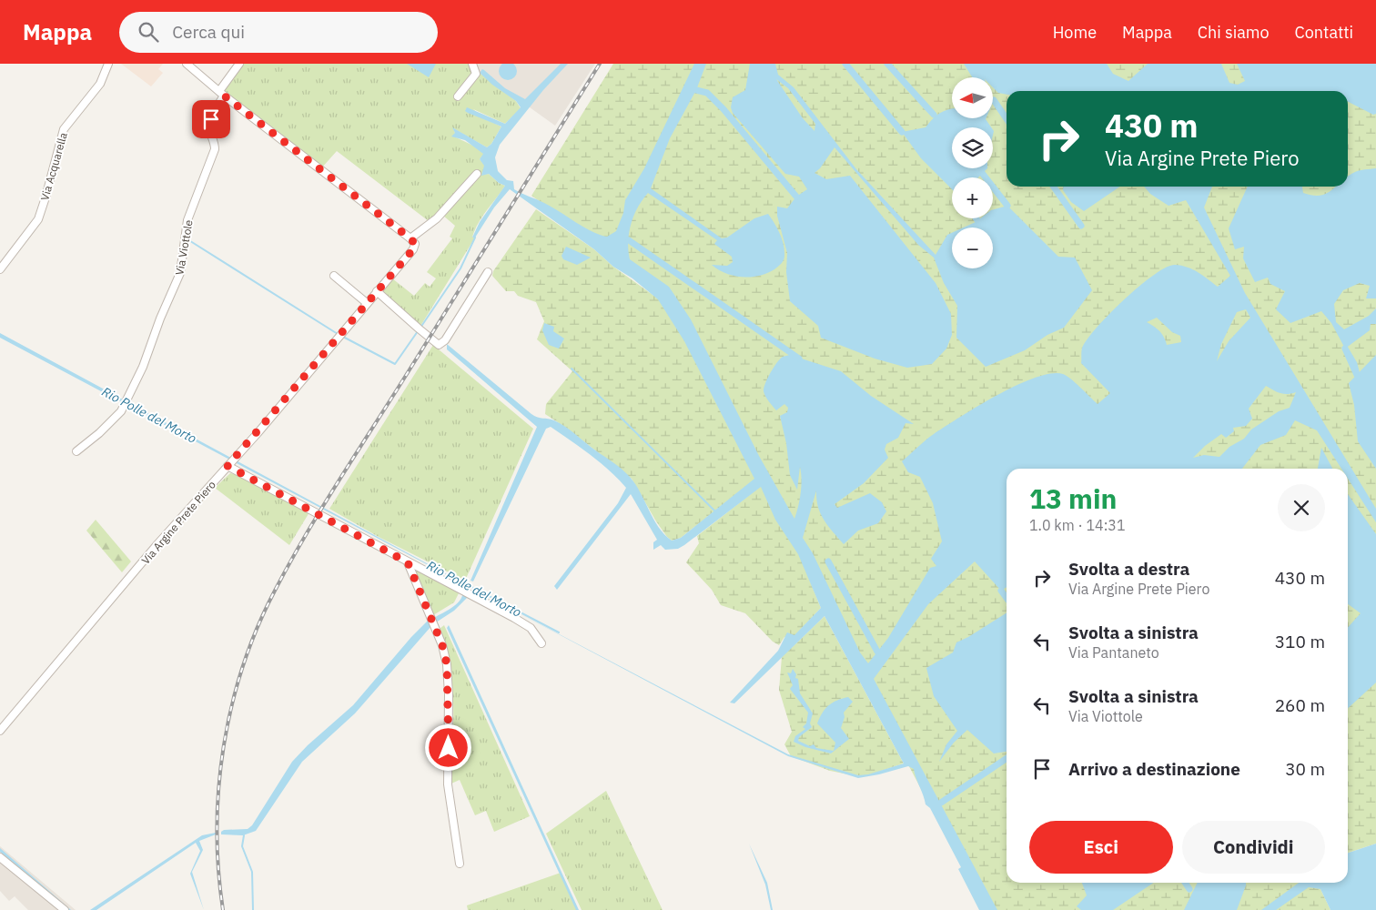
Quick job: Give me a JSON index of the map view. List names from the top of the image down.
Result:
{
  "streets": {
    "street": ["Via Acquarella", "Via Viottole", "Via Argine Prete Piero"]
  },
  "water": ["Rio Polle del Morto"],
  "north": "left",
  "page": {
    "header": "Mappa",
    "search": "Cerca qui",
    "nav": [
      "Home",
      "Mappa",
      "Chi siamo",
      "Contatti"
    ],
    "map_buttons": ["+", "−"],
    "turn": ["430 m", "Via Argine Prete Piero"],
    "heading": ["13 min", "1.0 km · 14:31"],
    "list": [
      {
        "name": "Svolta a destra",
        "note": "Via Argine Prete Piero",
        "value": "430 m"
      },
      {
        "name": "Svolta a sinistra",
        "note": "Via Pantaneto",
        "value": "310 m"
      },
      {
        "name": "Svolta a sinistra",
        "note": "Via Viottole",
        "value": "260 m"
      },
      {
        "name": "Arrivo a destinazione",
        "value": "30 m"
      }
    ],
    "buttons": ["Esci", "Condividi"]
  }
}
